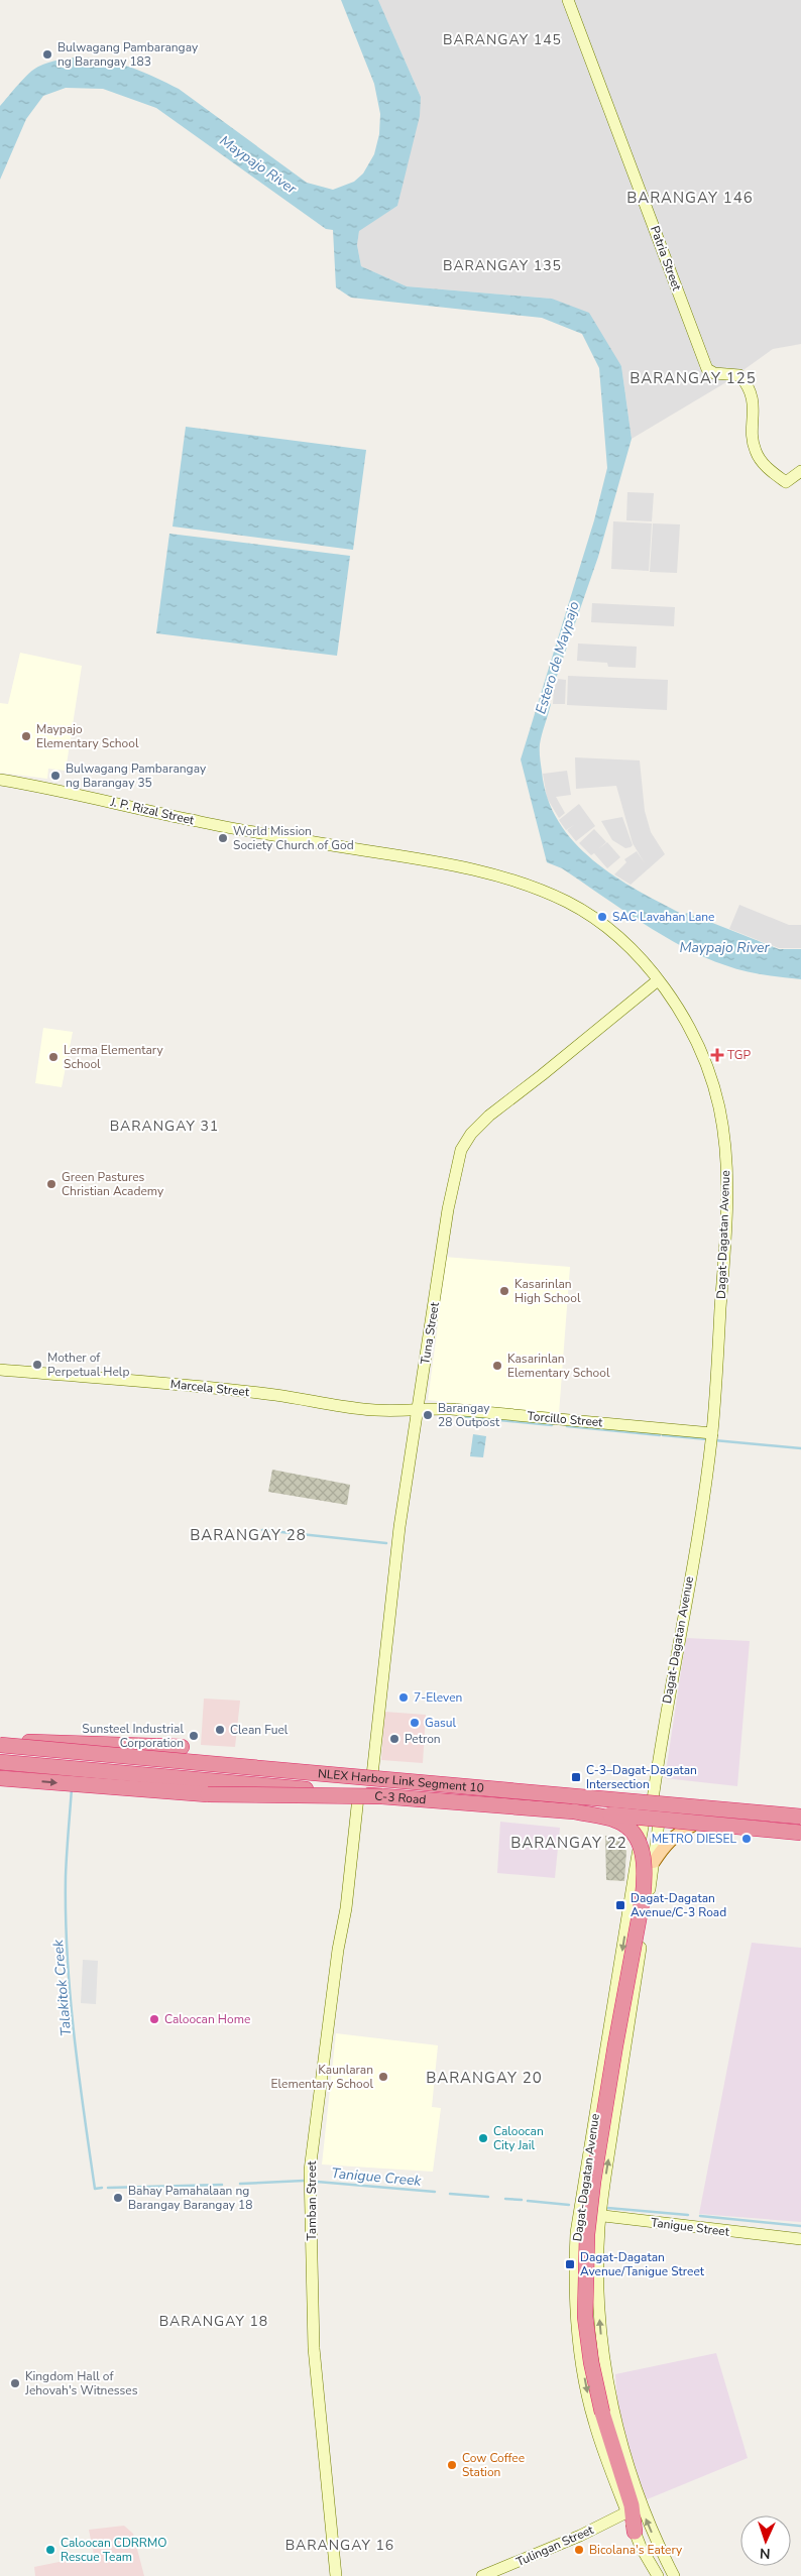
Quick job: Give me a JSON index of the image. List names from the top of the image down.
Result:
{
  "streets": {
    "highway": ["NLEX Harbor Link Segment 10"],
    "main road": ["C-3 Road"],
    "street": [
      "Patria Street",
      "J. P. Rizal Street",
      "Dagat-Dagatan Avenue",
      "Tuna Street",
      "Marcela Street",
      "Torcillo Street",
      "Tamban Street",
      "Tanigue Street",
      "Tulingan Street"
    ]
  },
  "crossings": [
    ["J. P. Rizal Street", "Dagat-Dagatan Avenue"],
    ["Dagat-Dagatan Avenue", "Tuna Street"],
    ["Dagat-Dagatan Avenue", "Torcillo Street"],
    ["Dagat-Dagatan Avenue", "C-3 Road"],
    ["Dagat-Dagatan Avenue", "Tanigue Street"],
    ["Dagat-Dagatan Avenue", "Tulingan Street"],
    ["Tuna Street", "Marcela Street"],
    ["Tuna Street", "Torcillo Street"],
    ["Tuna Street", "C-3 Road"],
    ["Marcela Street", "Torcillo Street"],
    ["NLEX Harbor Link Segment 10", "C-3 Road"],
    ["C-3 Road", "Tamban Street"]
  ],
  "districts": [
    "BARANGAY 145",
    "BARANGAY 146",
    "BARANGAY 135",
    "BARANGAY 125",
    "BARANGAY 31",
    "BARANGAY 28",
    "BARANGAY 22",
    "BARANGAY 20",
    "BARANGAY 18",
    "BARANGAY 16"
  ],
  "water": [
    "Maypajo River",
    "Estero de Maypajo",
    "Talakitok Creek",
    "Tanigue Creek"
  ],
  "places": {
    "other": [
      "Bulwagang Pambarangay ng Barangay 183",
      "Maypajo Elementary School",
      "Bulwagang Pambarangay ng Barangay 35",
      "World Mission Society Church of God",
      "SAC Lavahan Lane",
      "Lerma Elementary School",
      "Green Pastures Christian Academy",
      "Kasarinlan High School",
      "Mother of Perpetual Help",
      "Kasarinlan Elementary School",
      "Barangay 28 Outpost",
      "7-Eleven",
      "Gasul",
      "Clean Fuel",
      "Sunsteel Industrial Corporation",
      "Petron",
      "METRO DIESEL",
      "Caloocan Home",
      "Kaunlaran Elementary School",
      "Caloocan City Jail",
      "Bahay Pamahalaan ng Barangay Barangay 18",
      "Kingdom Hall of Jehovah's Witnesses",
      "Cow Coffee Station",
      "Caloocan CDRRMO Rescue Team",
      "Bicolana's Eatery"
    ],
    "health": ["TGP"],
    "transit": ["C-3–Dagat-Dagatan Intersection", "Dagat-Dagatan Avenue/C-3 Road", "Dagat-Dagatan Avenue/Tanigue Street"]
  },
  "north": "bottom"
}
